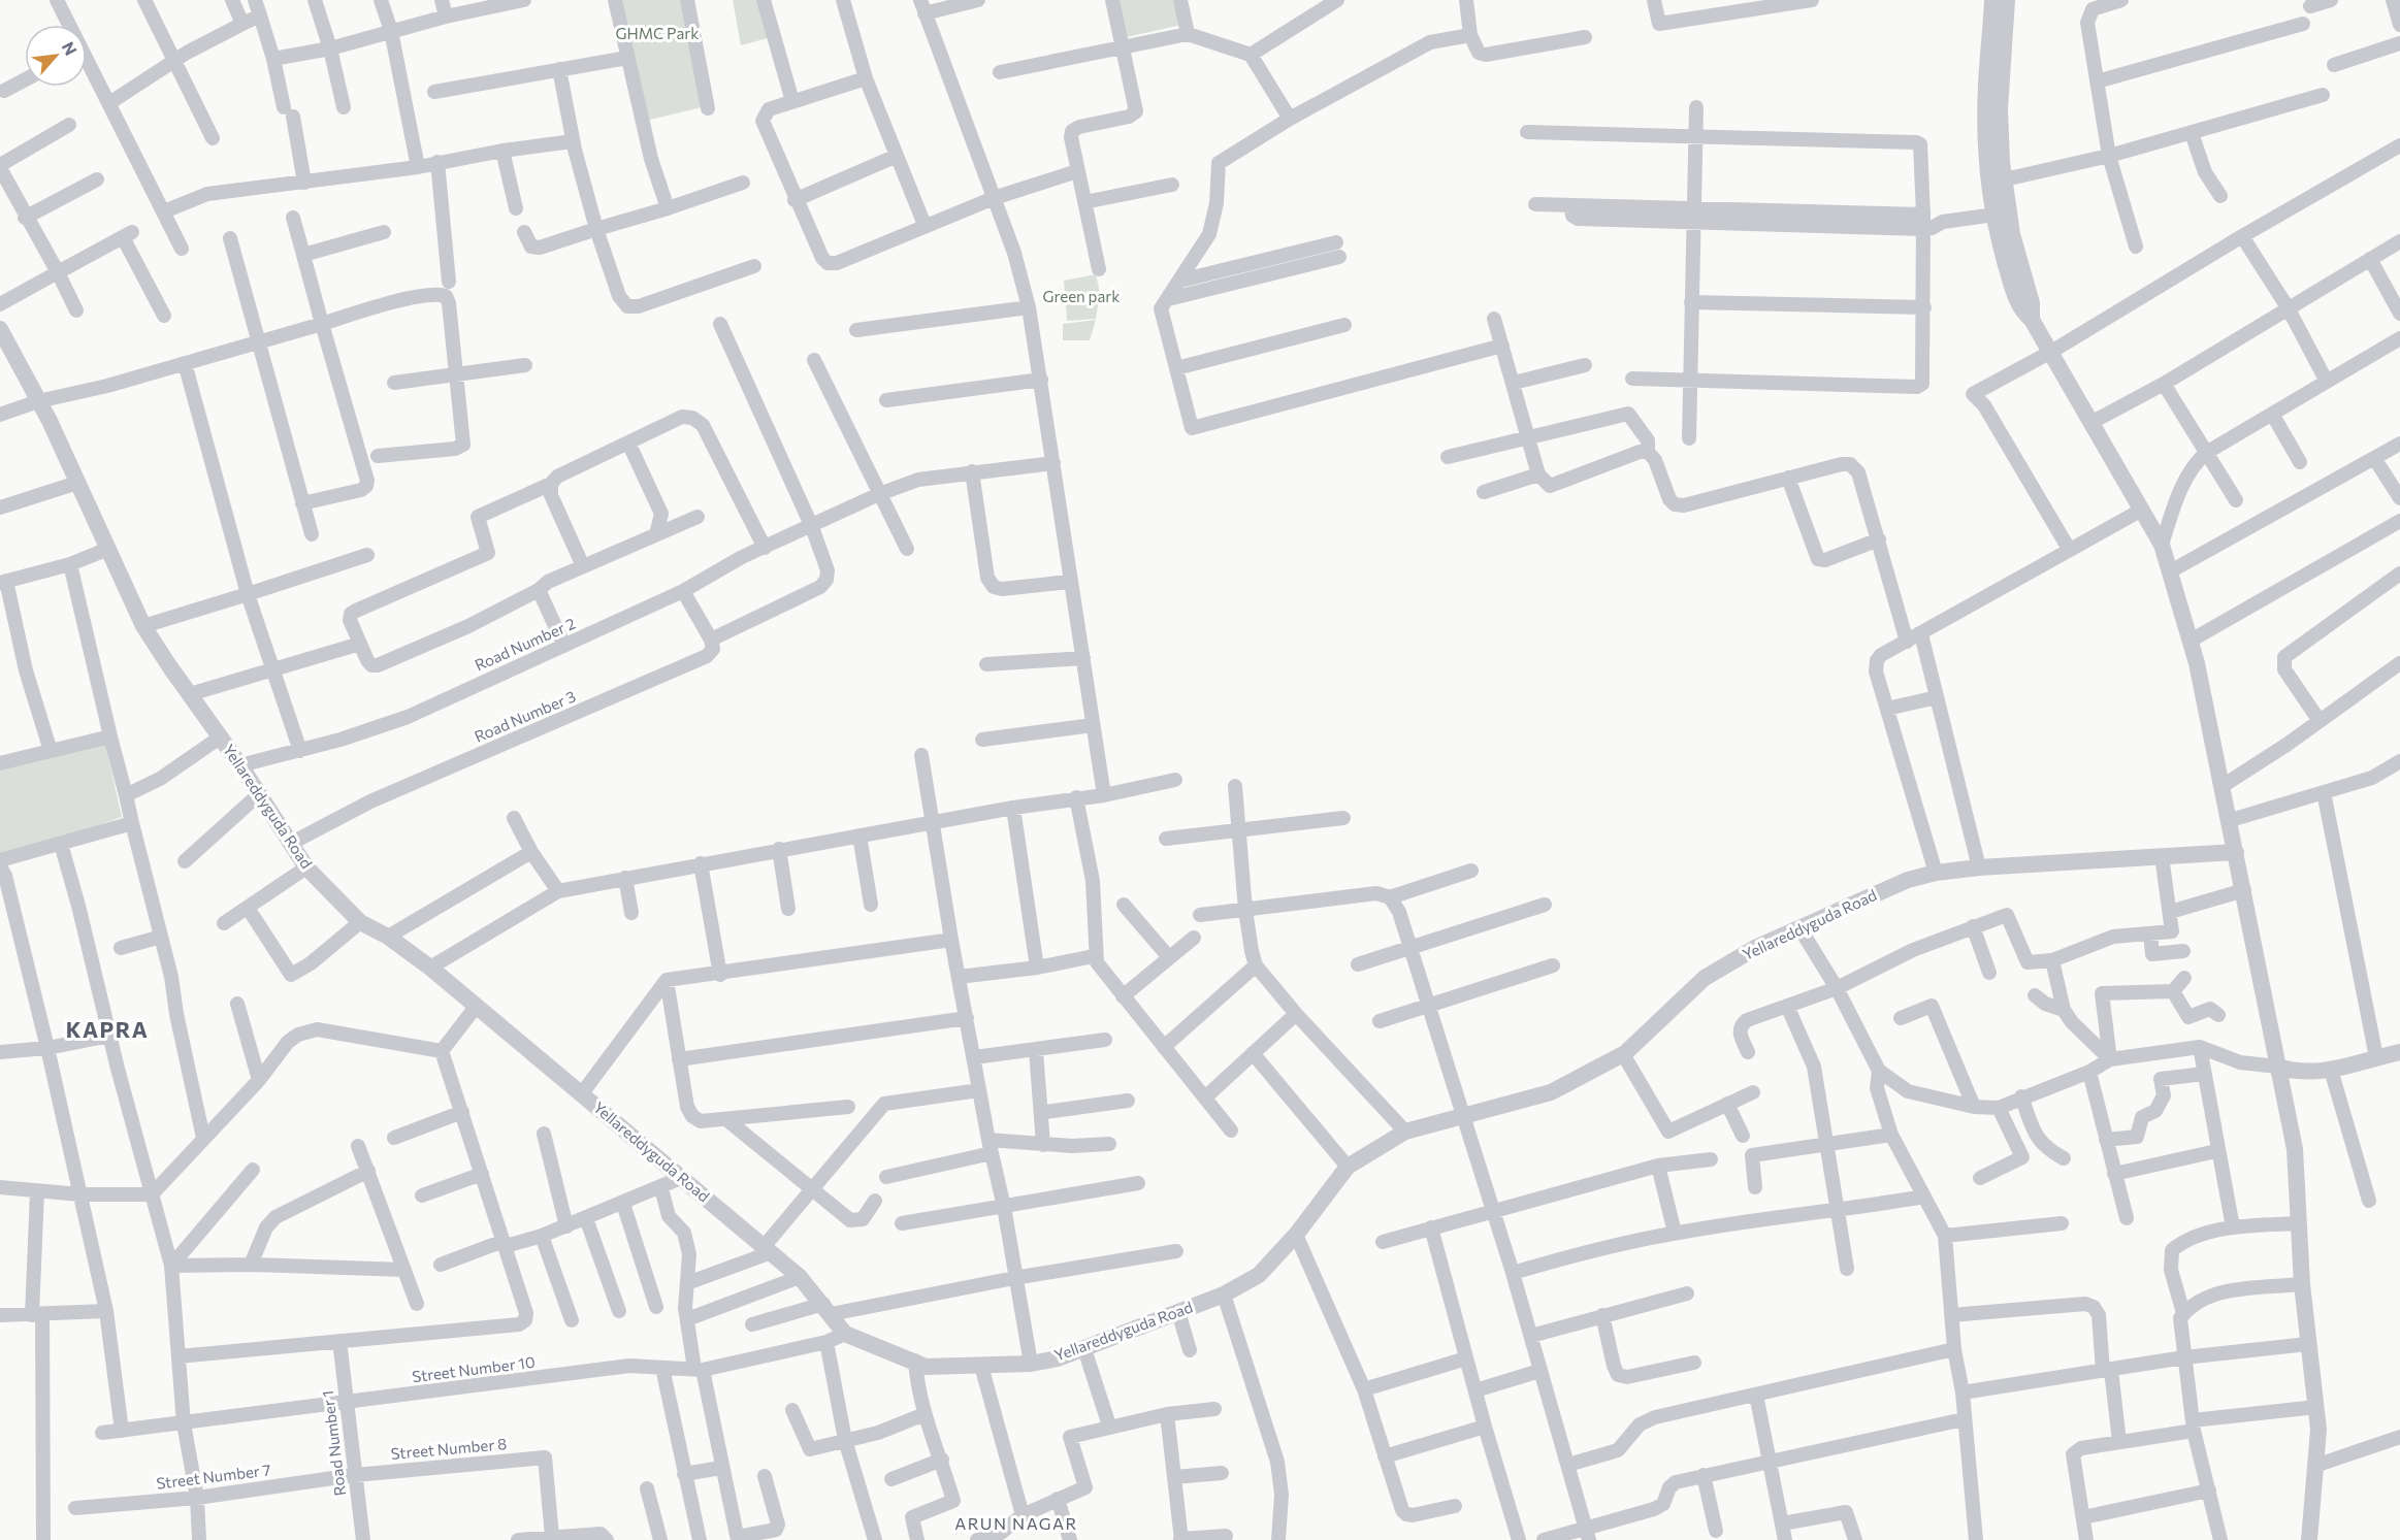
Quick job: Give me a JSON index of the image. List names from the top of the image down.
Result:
{
  "streets": {
    "street": [
      "Road Number 2",
      "Road Number 3",
      "Yellareddyguda Road",
      "Street Number 10",
      "Road Number 1",
      "Street Number 8",
      "Street Number 7"
    ]
  },
  "crossings": [
    ["Road Number 2", "Yellareddyguda Road"],
    ["Road Number 3", "Yellareddyguda Road"],
    ["Yellareddyguda Road", "Street Number 10"],
    ["Street Number 10", "Road Number 1"],
    ["Road Number 1", "Street Number 8"],
    ["Road Number 1", "Street Number 7"],
    ["Street Number 8", "Street Number 7"]
  ],
  "districts": ["KAPRA", "ARUN NAGAR"],
  "parks": ["GHMC Park", "Green park"],
  "north": "top right"
}
